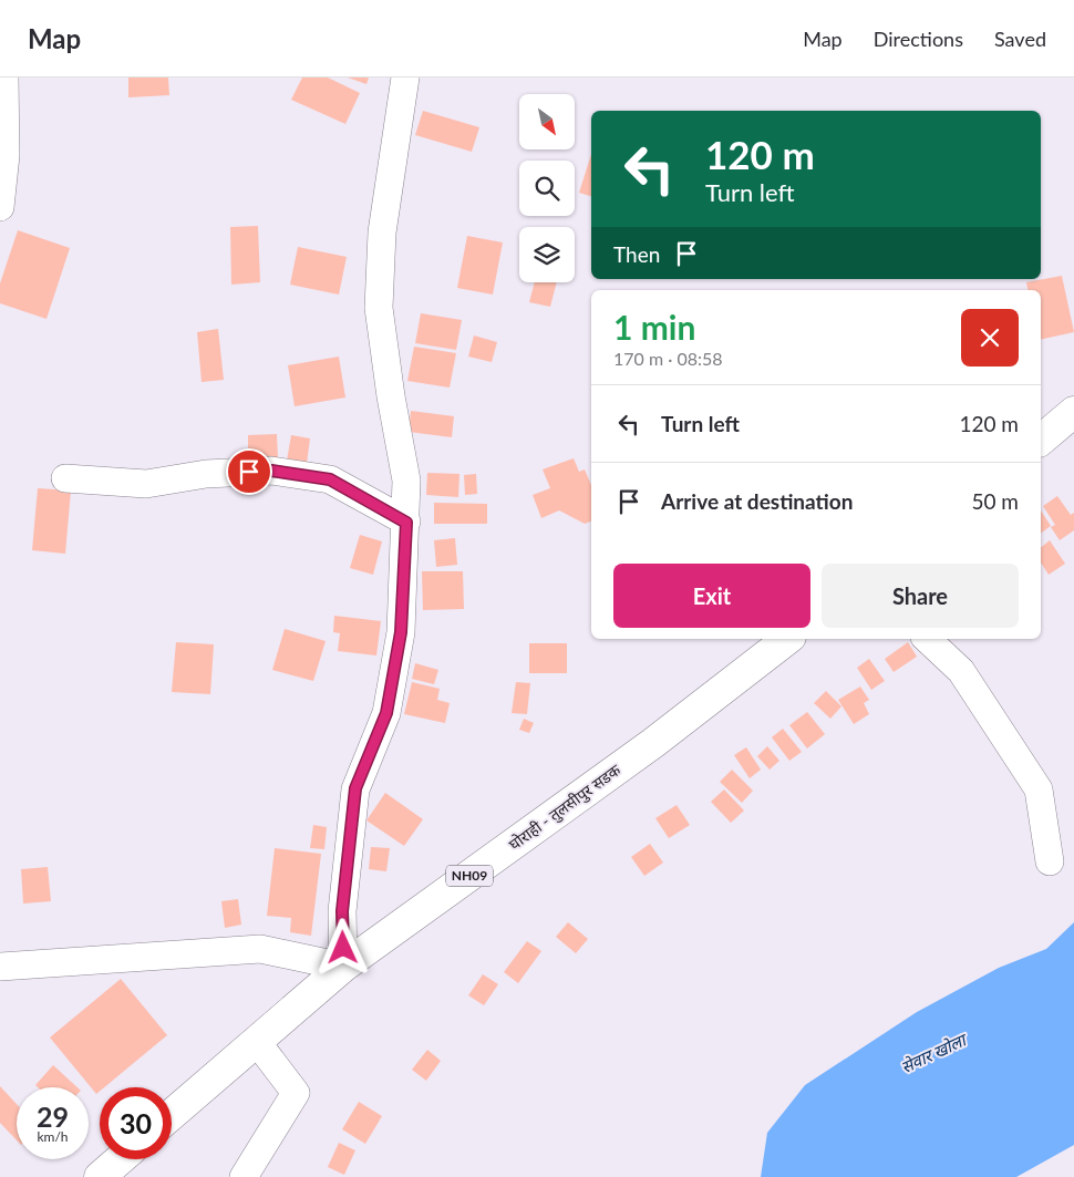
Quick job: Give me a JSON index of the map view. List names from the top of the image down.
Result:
{
  "streets": {
    "main road": ["घोराही - तुलसीपुर सडक", "NH09"]
  },
  "water": ["सेवार खोला"],
  "north": "bottom right",
  "page": {
    "header": "Map",
    "nav": ["Map", "Directions", "Saved"],
    "turn": ["120 m", "Turn left"],
    "then": "Then",
    "heading": ["1 min", "170 m · 08:58"],
    "list": [
      {
        "name": "Turn left",
        "value": "120 m"
      },
      {
        "name": "Arrive at destination",
        "value": "50 m"
      }
    ],
    "buttons": ["Exit", "Share"],
    "speed": "29 km/h",
    "limit": "30"
  }
}
